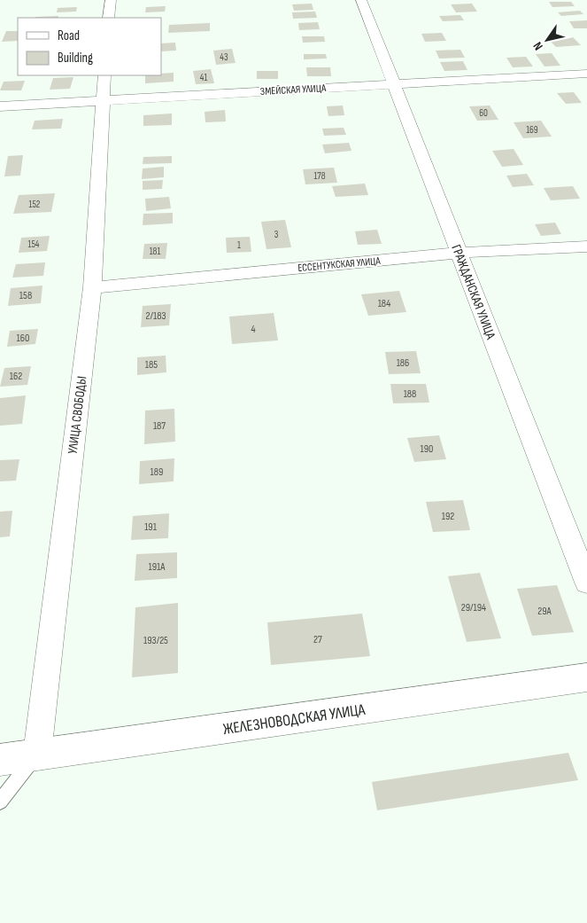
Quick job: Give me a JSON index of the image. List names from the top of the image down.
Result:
{
  "streets": {
    "main road": ["ЖЕЛЕЗНОВОДСКАЯ УЛИЦА"],
    "street": [
      "ЗМЕЙСКАЯ УЛИЦА",
      "ЕССЕНТУКСКАЯ УЛИЦА",
      "ГРАЖДАНСКАЯ УЛИЦА",
      "УЛИЦА СВОБОДЫ"
    ]
  },
  "crossings": [
    ["ЗМЕЙСКАЯ УЛИЦА", "ГРАЖДАНСКАЯ УЛИЦА"],
    ["ЗМЕЙСКАЯ УЛИЦА", "УЛИЦА СВОБОДЫ"],
    ["ЕССЕНТУКСКАЯ УЛИЦА", "ГРАЖДАНСКАЯ УЛИЦА"],
    ["ЕССЕНТУКСКАЯ УЛИЦА", "УЛИЦА СВОБОДЫ"],
    ["УЛИЦА СВОБОДЫ", "ЖЕЛЕЗНОВОДСКАЯ УЛИЦА"]
  ],
  "house_numbers": [
    "43",
    "41",
    "60",
    "169",
    "178",
    "152",
    "3",
    "154",
    "1",
    "181",
    "158",
    "184",
    "2/183",
    "4",
    "160",
    "186",
    "185",
    "162",
    "188",
    "187",
    "190",
    "189",
    "192",
    "191",
    "191А",
    "29/194",
    "29А",
    "27",
    "193/25"
  ],
  "legend": ["Road", "Building"],
  "north": "bottom left"
}
